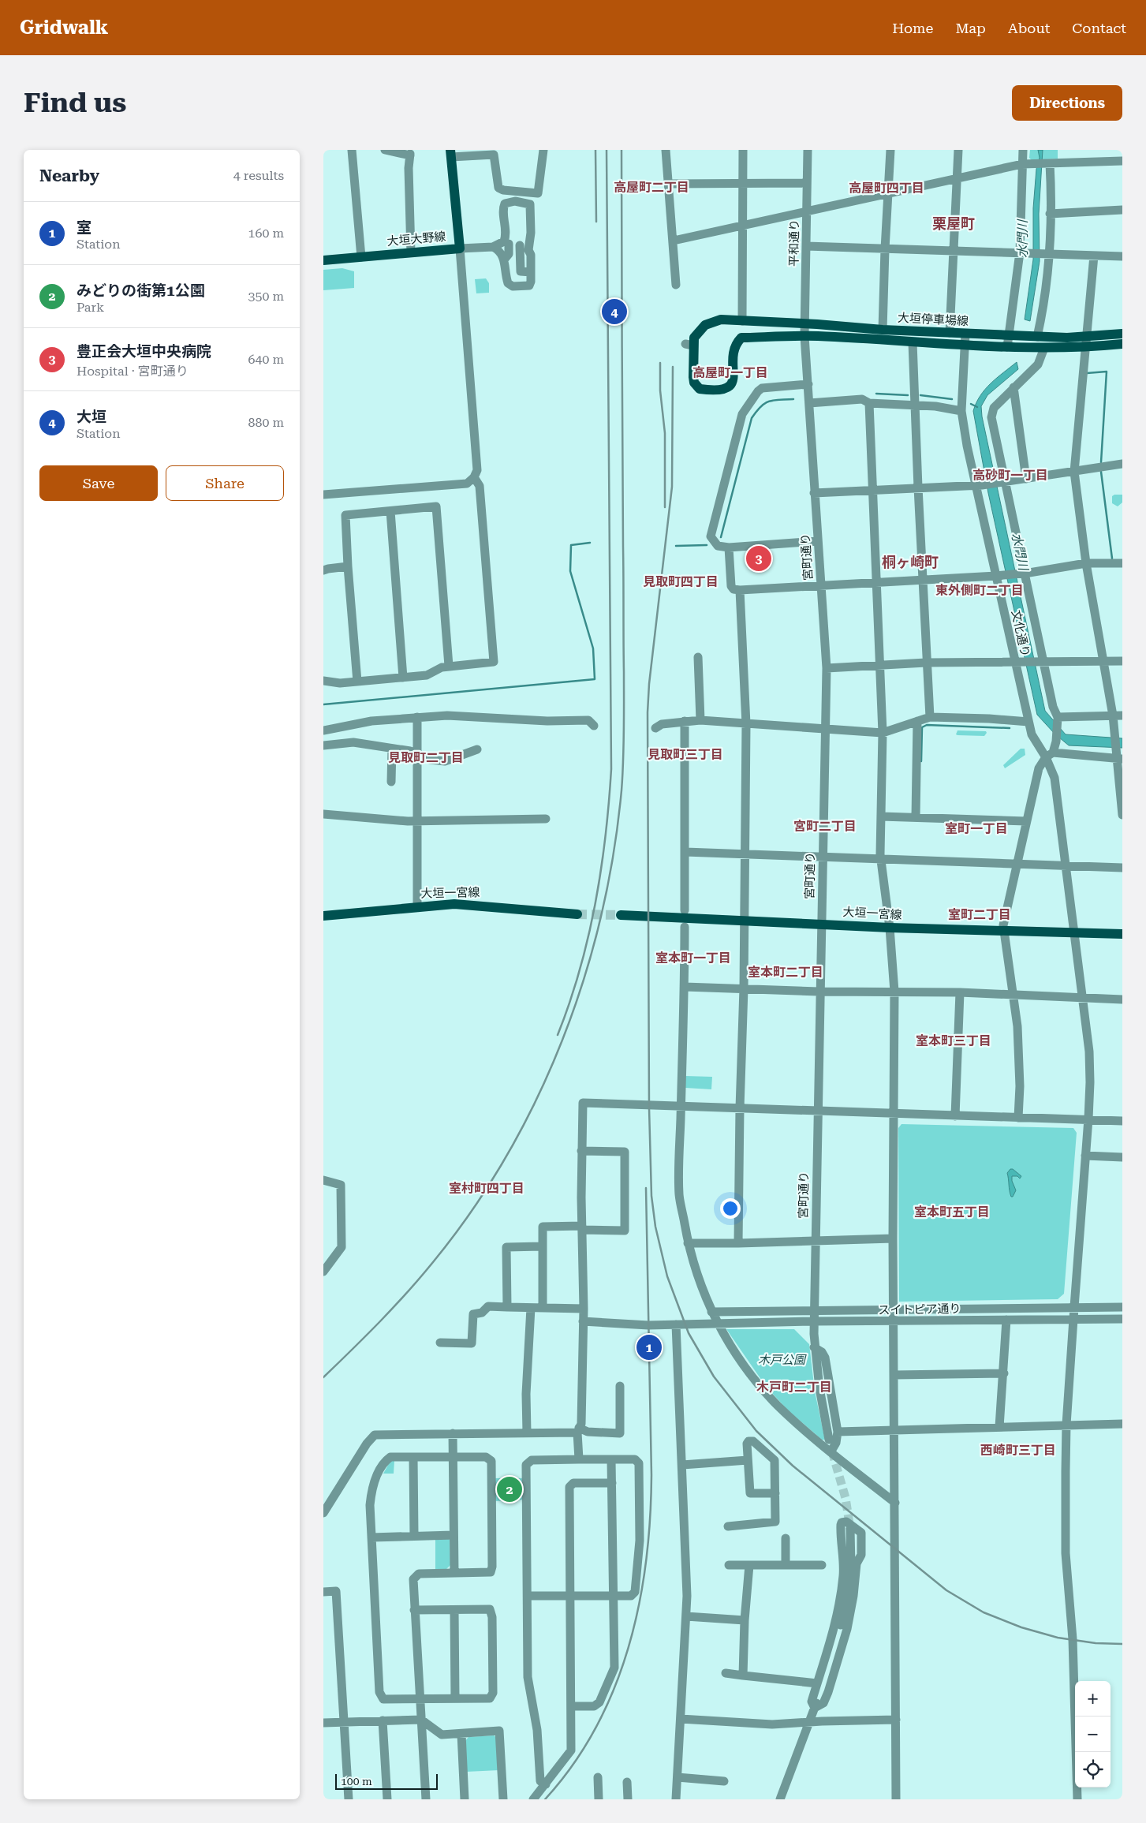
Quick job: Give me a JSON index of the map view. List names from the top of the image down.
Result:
{
  "streets": {
    "main road": ["大垣大野線", "大垣停車場線", "大垣一宮線"],
    "street": [
      "平和通り",
      "宮町通り",
      "文化通り",
      "スイトピア通り"
    ]
  },
  "crossings": [
    ["平和通り", "大垣停車場線"],
    ["平和通り", "宮町通り"],
    ["大垣停車場線", "宮町通り"],
    ["大垣停車場線", "文化通り"],
    ["宮町通り", "大垣一宮線"],
    ["宮町通り", "スイトピア通り"],
    ["文化通り", "大垣一宮線"],
    ["文化通り", "スイトピア通り"]
  ],
  "districts": [
    "高屋町二丁目",
    "高屋町四丁目",
    "栗屋町",
    "高屋町一丁目",
    "高砂町一丁目",
    "桐ヶ崎町",
    "見取町四丁目",
    "東外側町二丁目",
    "見取町三丁目",
    "見取町二丁目",
    "宮町二丁目",
    "室町一丁目",
    "室町二丁目",
    "室本町一丁目",
    "室本町二丁目",
    "室本町三丁目",
    "室村町四丁目",
    "室本町五丁目",
    "木戸町二丁目",
    "西崎町三丁目"
  ],
  "water": ["水門川"],
  "parks": ["木戸公園"],
  "scale_bar": "100 m",
  "page": {
    "header": "Gridwalk",
    "nav": [
      "Home",
      "Map",
      "About",
      "Contact"
    ],
    "buttons": [
      "Directions",
      ["Save", "Share"]
    ],
    "title": "Find us",
    "heading": ["Nearby", "4 results"],
    "list": [
      {
        "mark": "1",
        "name": "室",
        "note": "Station",
        "value": "160 m"
      },
      {
        "mark": "2",
        "name": "みどりの街第1公園",
        "note": "Park",
        "value": "350 m"
      },
      {
        "mark": "3",
        "name": "豊正会大垣中央病院",
        "note": "Hospital · 宮町通り",
        "value": "640 m"
      },
      {
        "mark": "4",
        "name": "大垣",
        "note": "Station",
        "value": "880 m"
      }
    ],
    "pins": [
      "4",
      "3",
      "1",
      "2"
    ],
    "map_buttons": ["+", "−"],
    "scale": "100 m"
  }
}
